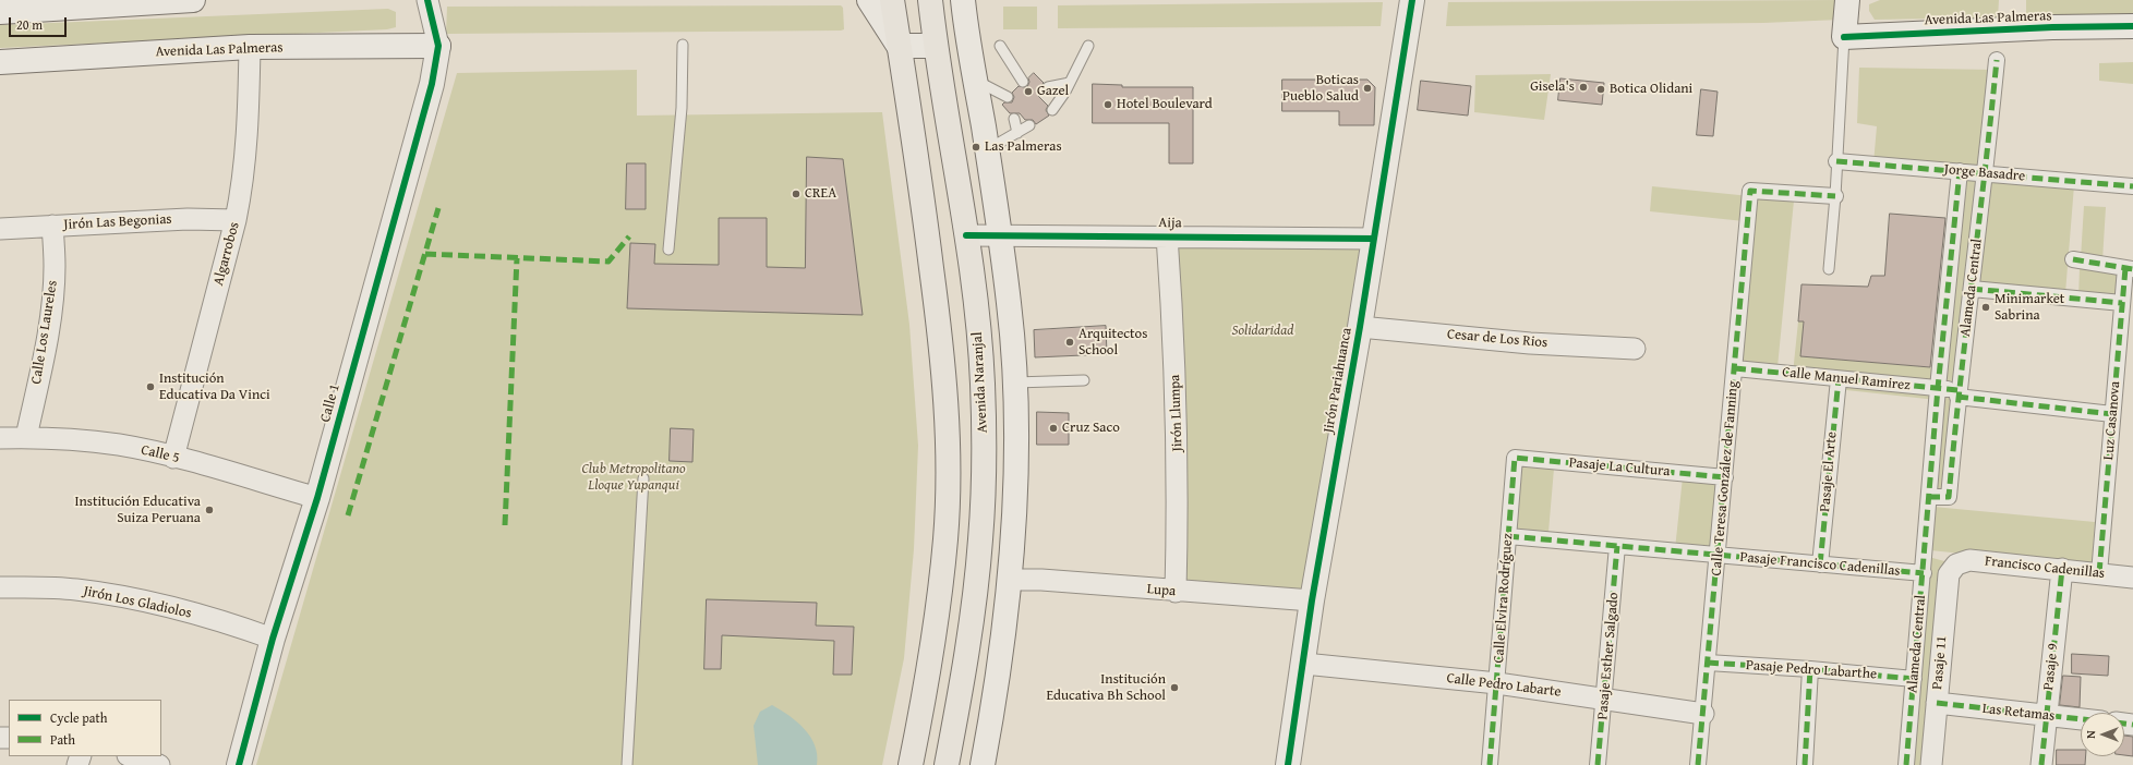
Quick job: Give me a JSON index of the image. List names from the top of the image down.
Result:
{
  "streets": {
    "highway": ["Avenida Naranjal"],
    "main road": ["Avenida Las Palmeras", "Jirón Pariahuanca", "Calle 1"],
    "street": [
      "Jorge Basadre",
      "Jirón Las Begonias",
      "Aija",
      "Algarrobos",
      "Alameda Central",
      "Calle Los Laureles",
      "Cesar de Los Rios",
      "Calle Manuel Ramirez",
      "Jirón Llumpa",
      "Luz Casanova",
      "Calle 5",
      "Pasaje La Cultura",
      "Pasaje El Arte",
      "Calle Teresa González de Fanning",
      "Pasaje Francisco Cadenillas",
      "Francisco Cadenillas",
      "Lupa",
      "Calle Elvira Rodríguez",
      "Jirón Los Gladiolos",
      "Pasaje Esther Salgado",
      "Pasaje 11",
      "Pasaje 9",
      "Pasaje Pedro Labarthe",
      "Calle Pedro Labarte",
      "Las Retamas"
    ]
  },
  "crossings": [
    ["Avenida Las Palmeras", "Algarrobos"],
    ["Avenida Las Palmeras", "Calle 1"],
    ["Jorge Basadre", "Alameda Central"],
    ["Jirón Las Begonias", "Algarrobos"],
    ["Jirón Las Begonias", "Calle Los Laureles"],
    ["Aija", "Jirón Pariahuanca"],
    ["Aija", "Avenida Naranjal"],
    ["Aija", "Jirón Llumpa"],
    ["Algarrobos", "Calle 5"],
    ["Alameda Central", "Calle Manuel Ramirez"],
    ["Alameda Central", "Pasaje Francisco Cadenillas"],
    ["Alameda Central", "Pasaje Pedro Labarthe"],
    ["Calle Los Laureles", "Calle 5"],
    ["Cesar de Los Rios", "Jirón Pariahuanca"],
    ["Calle Manuel Ramirez", "Luz Casanova"],
    ["Calle Manuel Ramirez", "Pasaje El Arte"],
    ["Calle Manuel Ramirez", "Calle Teresa González de Fanning"],
    ["Jirón Pariahuanca", "Lupa"],
    ["Jirón Pariahuanca", "Calle Pedro Labarte"],
    ["Calle 1", "Calle 5"],
    ["Calle 1", "Jirón Los Gladiolos"],
    ["Jirón Llumpa", "Lupa"],
    ["Luz Casanova", "Francisco Cadenillas"],
    ["Pasaje La Cultura", "Calle Teresa González de Fanning"],
    ["Pasaje La Cultura", "Calle Elvira Rodríguez"],
    ["Pasaje El Arte", "Pasaje Francisco Cadenillas"],
    ["Calle Teresa González de Fanning", "Pasaje Francisco Cadenillas"],
    ["Calle Teresa González de Fanning", "Pasaje Pedro Labarthe"],
    ["Calle Teresa González de Fanning", "Calle Pedro Labarte"],
    ["Pasaje Francisco Cadenillas", "Calle Elvira Rodríguez"],
    ["Pasaje Francisco Cadenillas", "Pasaje Esther Salgado"],
    ["Francisco Cadenillas", "Pasaje 11"],
    ["Francisco Cadenillas", "Pasaje 9"],
    ["Calle Elvira Rodríguez", "Calle Pedro Labarte"],
    ["Pasaje Esther Salgado", "Calle Pedro Labarte"],
    ["Pasaje 11", "Las Retamas"],
    ["Pasaje 9", "Las Retamas"]
  ],
  "parks": ["Solidaridad", "Club Metropolitano Lloque Yupanqui"],
  "places": [
    "Gisela's",
    "Boticas Pueblo Salud",
    "Botica Olidani",
    "Gazel",
    "Hotel Boulevard",
    "Las Palmeras",
    "CREA",
    "Minimarket Sabrina",
    "Arquitectos School",
    "Institución Educativa Da Vinci",
    "Cruz Saco",
    "Institución Educativa Suiza Peruana",
    "Institución Educativa Bh School"
  ],
  "legend": ["Cycle path", "Path"],
  "scale_bar": "20 m",
  "north": "left"
}
